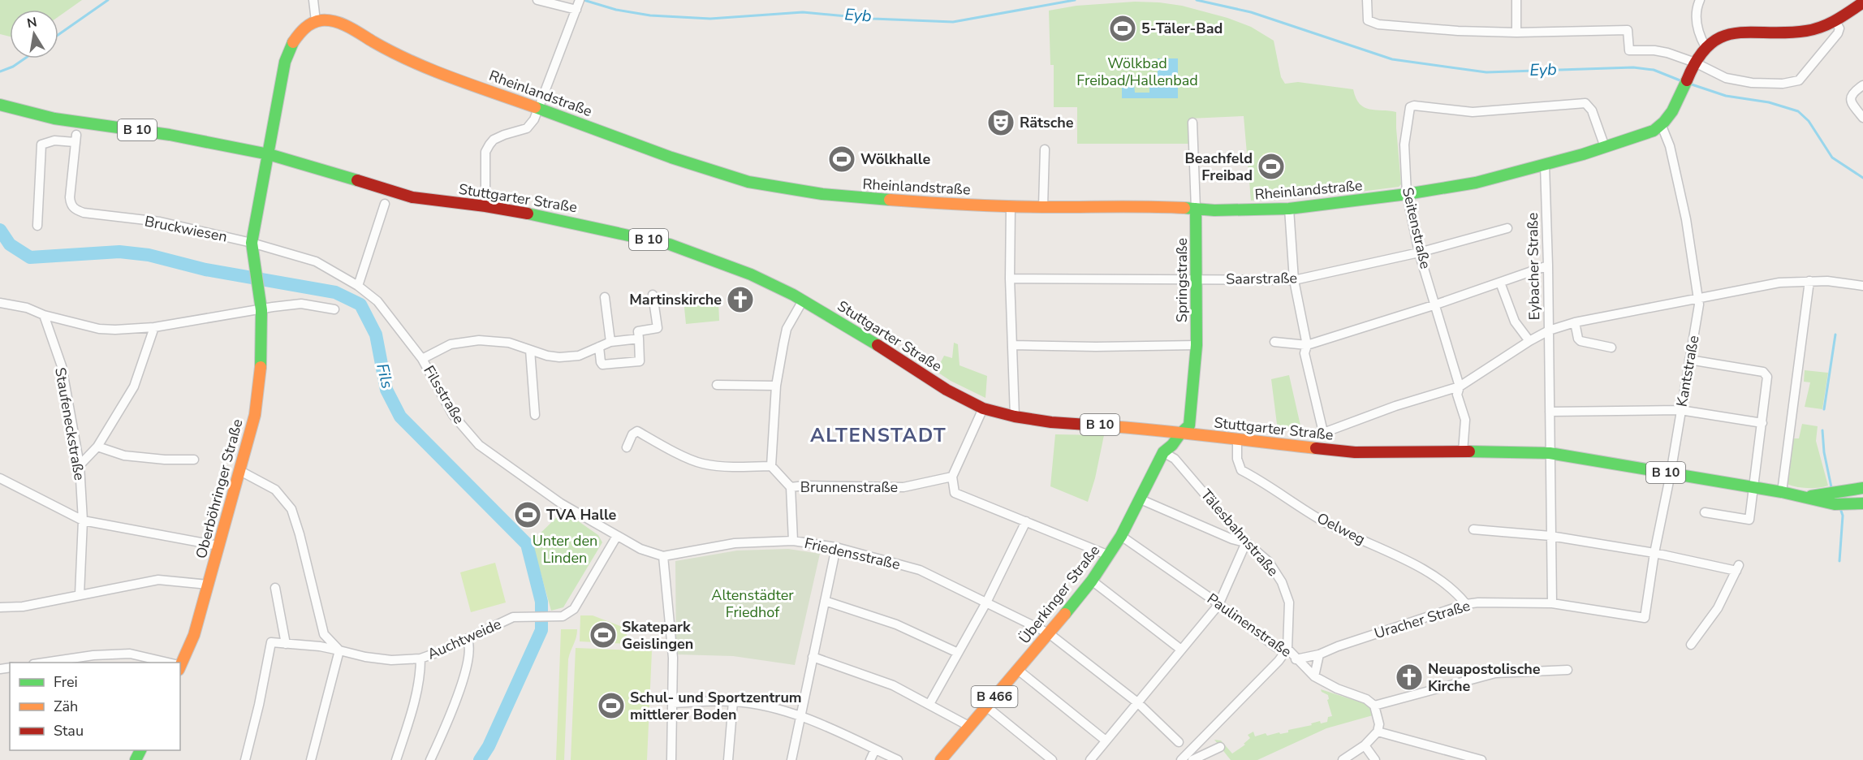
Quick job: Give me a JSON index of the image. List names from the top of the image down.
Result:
{
  "streets": {
    "main road": [
      "Rheinlandstraße",
      "B 10",
      "Stuttgarter Straße",
      "Springstraße",
      "Oberböhringer Straße",
      "Überkinger Straße",
      "B 466"
    ],
    "street": [
      "Seitenstraße",
      "Bruckwiesen",
      "Eybacher Straße",
      "Saarstraße",
      "Kantstraße",
      "Filsstraße",
      "Staufeneckstraße",
      "Brunnenstraße",
      "Oelweg",
      "Tälesbahnstraße",
      "Friedensstraße",
      "Uracher Straße",
      "Paulinenstraße",
      "Auchtweide"
    ]
  },
  "crossings": [
    ["Rheinlandstraße", "Seitenstraße"],
    ["Rheinlandstraße", "Eybacher Straße"],
    ["Rheinlandstraße", "Springstraße"],
    ["B 10", "Stuttgarter Straße"],
    ["Stuttgarter Straße", "Seitenstraße"],
    ["Stuttgarter Straße", "Springstraße"],
    ["Stuttgarter Straße", "Kantstraße"],
    ["Stuttgarter Straße", "Oberböhringer Straße"],
    ["Stuttgarter Straße", "Oelweg"],
    ["Stuttgarter Straße", "Überkinger Straße"],
    ["Seitenstraße", "Eybacher Straße"],
    ["Seitenstraße", "Saarstraße"],
    ["Bruckwiesen", "Filsstraße"],
    ["Bruckwiesen", "Oberböhringer Straße"],
    ["Saarstraße", "Springstraße"],
    ["Springstraße", "Überkinger Straße"],
    ["Kantstraße", "Uracher Straße"],
    ["Filsstraße", "Friedensstraße"],
    ["Filsstraße", "Auchtweide"],
    ["Brunnenstraße", "Friedensstraße"],
    ["Oelweg", "Uracher Straße"],
    ["Tälesbahnstraße", "Überkinger Straße"],
    ["Tälesbahnstraße", "Paulinenstraße"],
    ["Friedensstraße", "Überkinger Straße"],
    ["Friedensstraße", "Auchtweide"],
    ["Überkinger Straße", "Paulinenstraße"],
    ["Uracher Straße", "Paulinenstraße"]
  ],
  "districts": ["ALTENSTADT"],
  "water": ["Eyb", "Fils"],
  "parks": ["Wölkbad Freibad/Hallenbad", "Unter den Linden", "Altenstädter Friedhof"],
  "places": {
    "sports": [
      "5-Täler-Bad",
      "Wölkhalle",
      "Beachfeld Freibad",
      "TVA Halle",
      "Skatepark Geislingen",
      "Schul- und Sportzentrum mittlerer Boden"
    ],
    "theatre": ["Rätsche"],
    "church": ["Martinskirche", "Neuapostolische Kirche"]
  },
  "legend": ["Frei", "Zäh", "Stau"],
  "north": "top"
}
